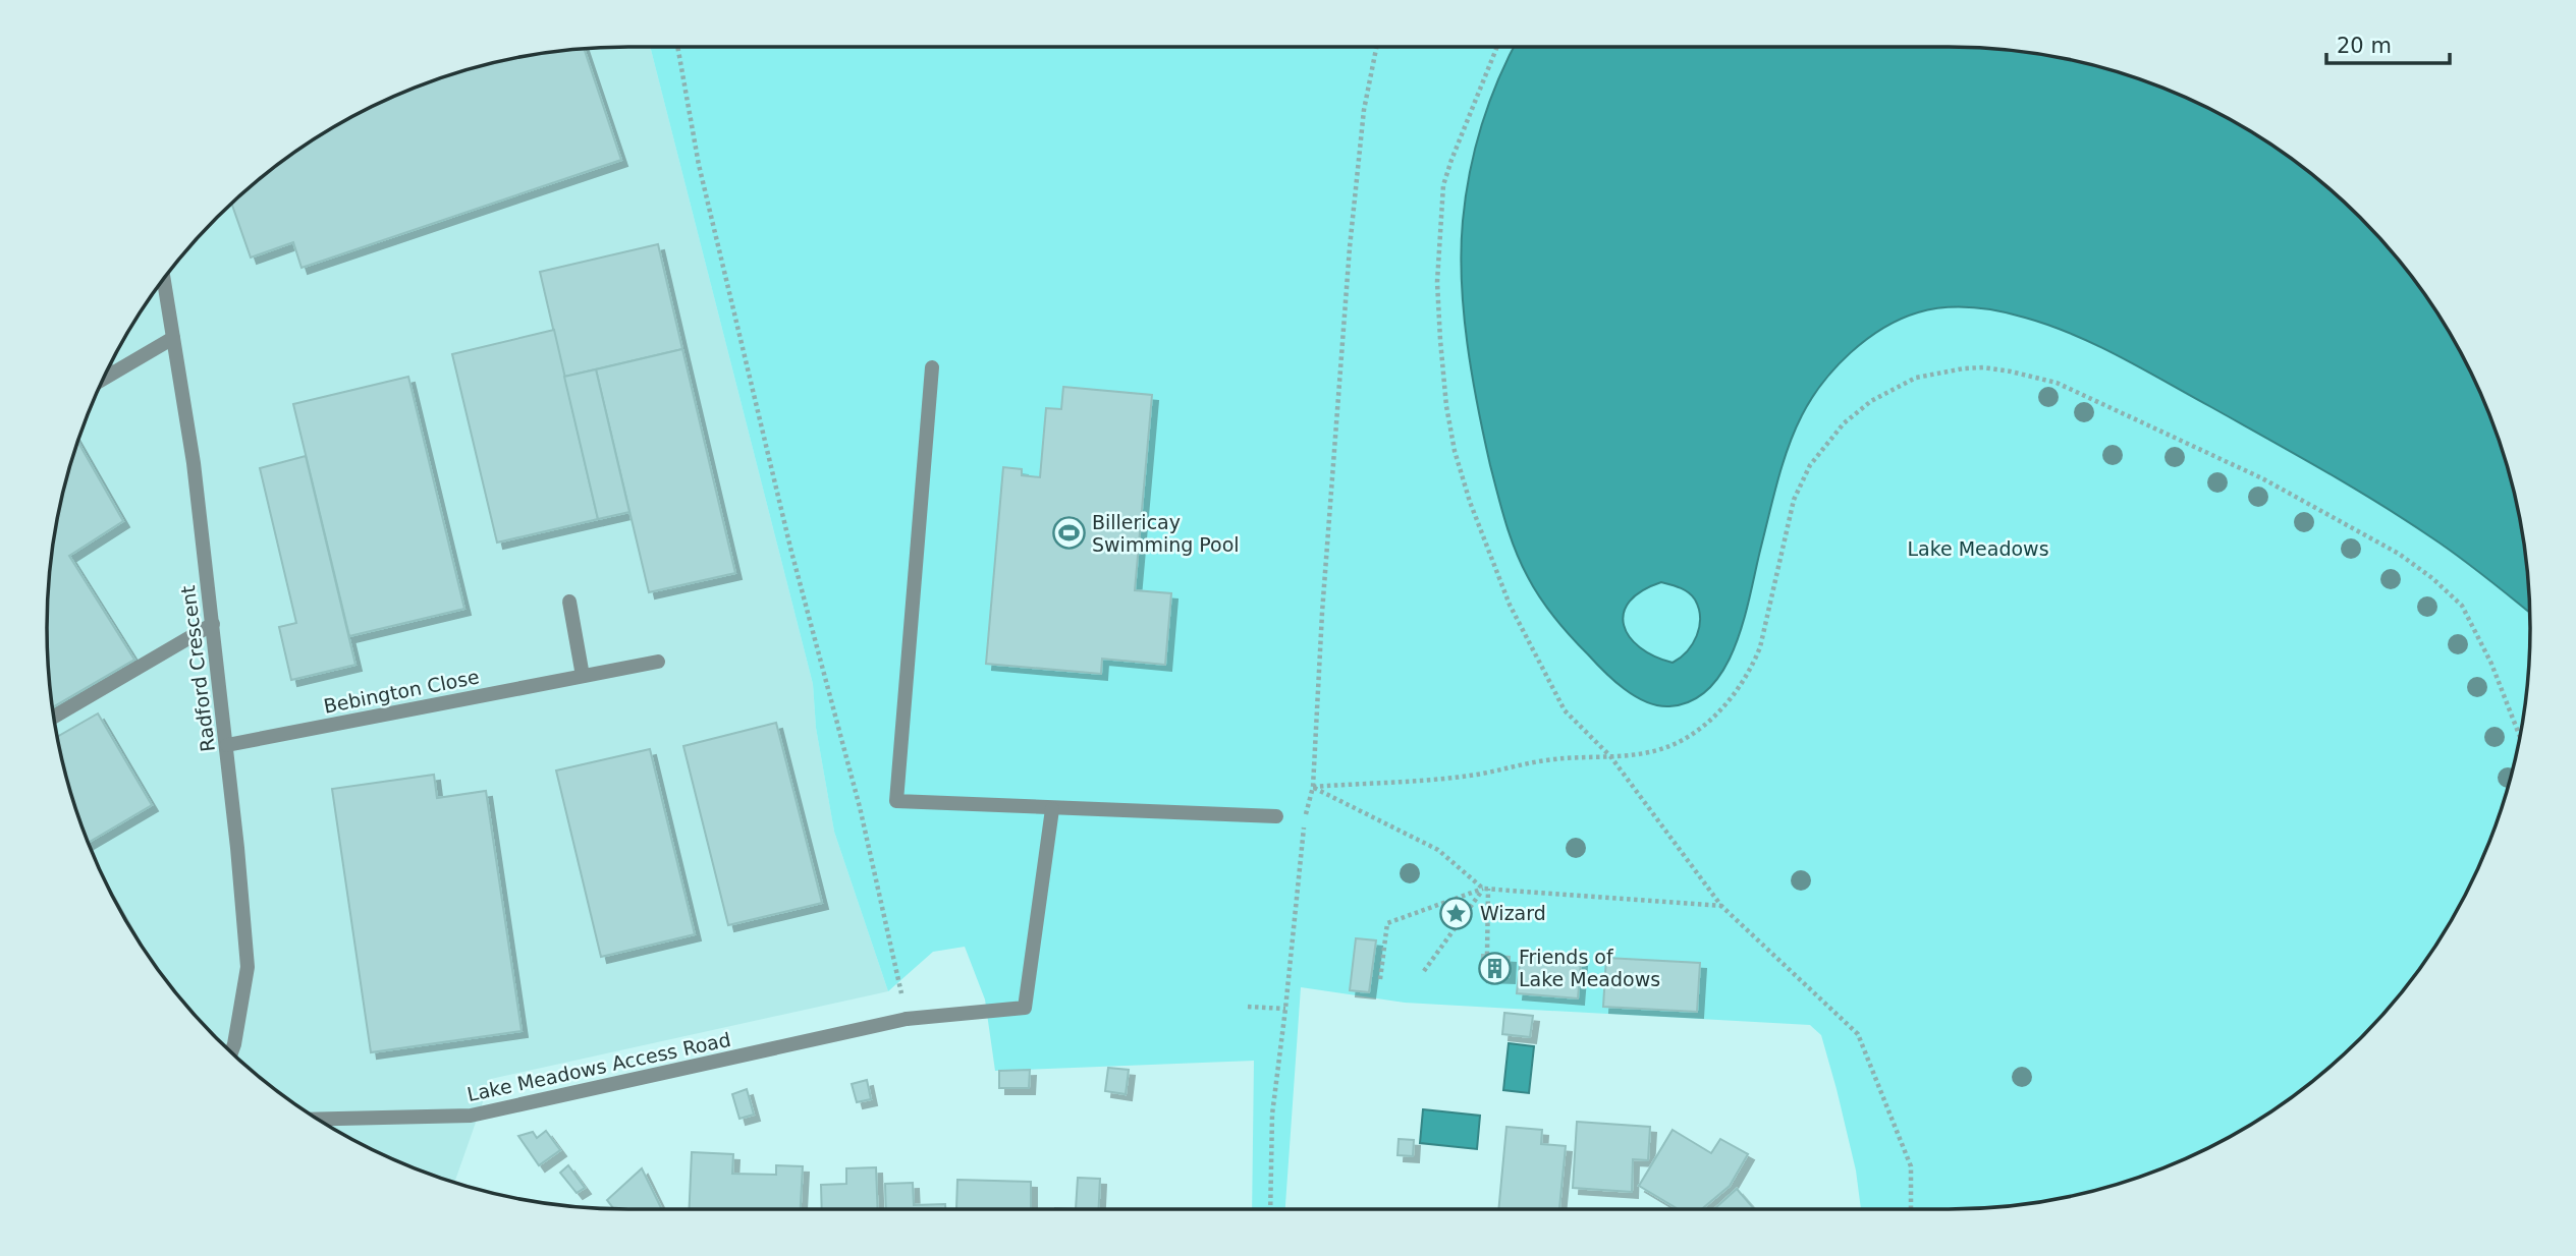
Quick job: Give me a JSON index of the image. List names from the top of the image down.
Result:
{
  "streets": {
    "street": ["Radford Crescent", "Bebington Close", "Lake Meadows Access Road"]
  },
  "crossings": [
    ["Radford Crescent", "Bebington Close"]
  ],
  "parks": ["Lake Meadows"],
  "places": {
    "sports": ["Billericay Swimming Pool"],
    "place": ["Wizard"],
    "building": ["Friends of Lake Meadows"]
  },
  "scale_bar": "20 m"
}
